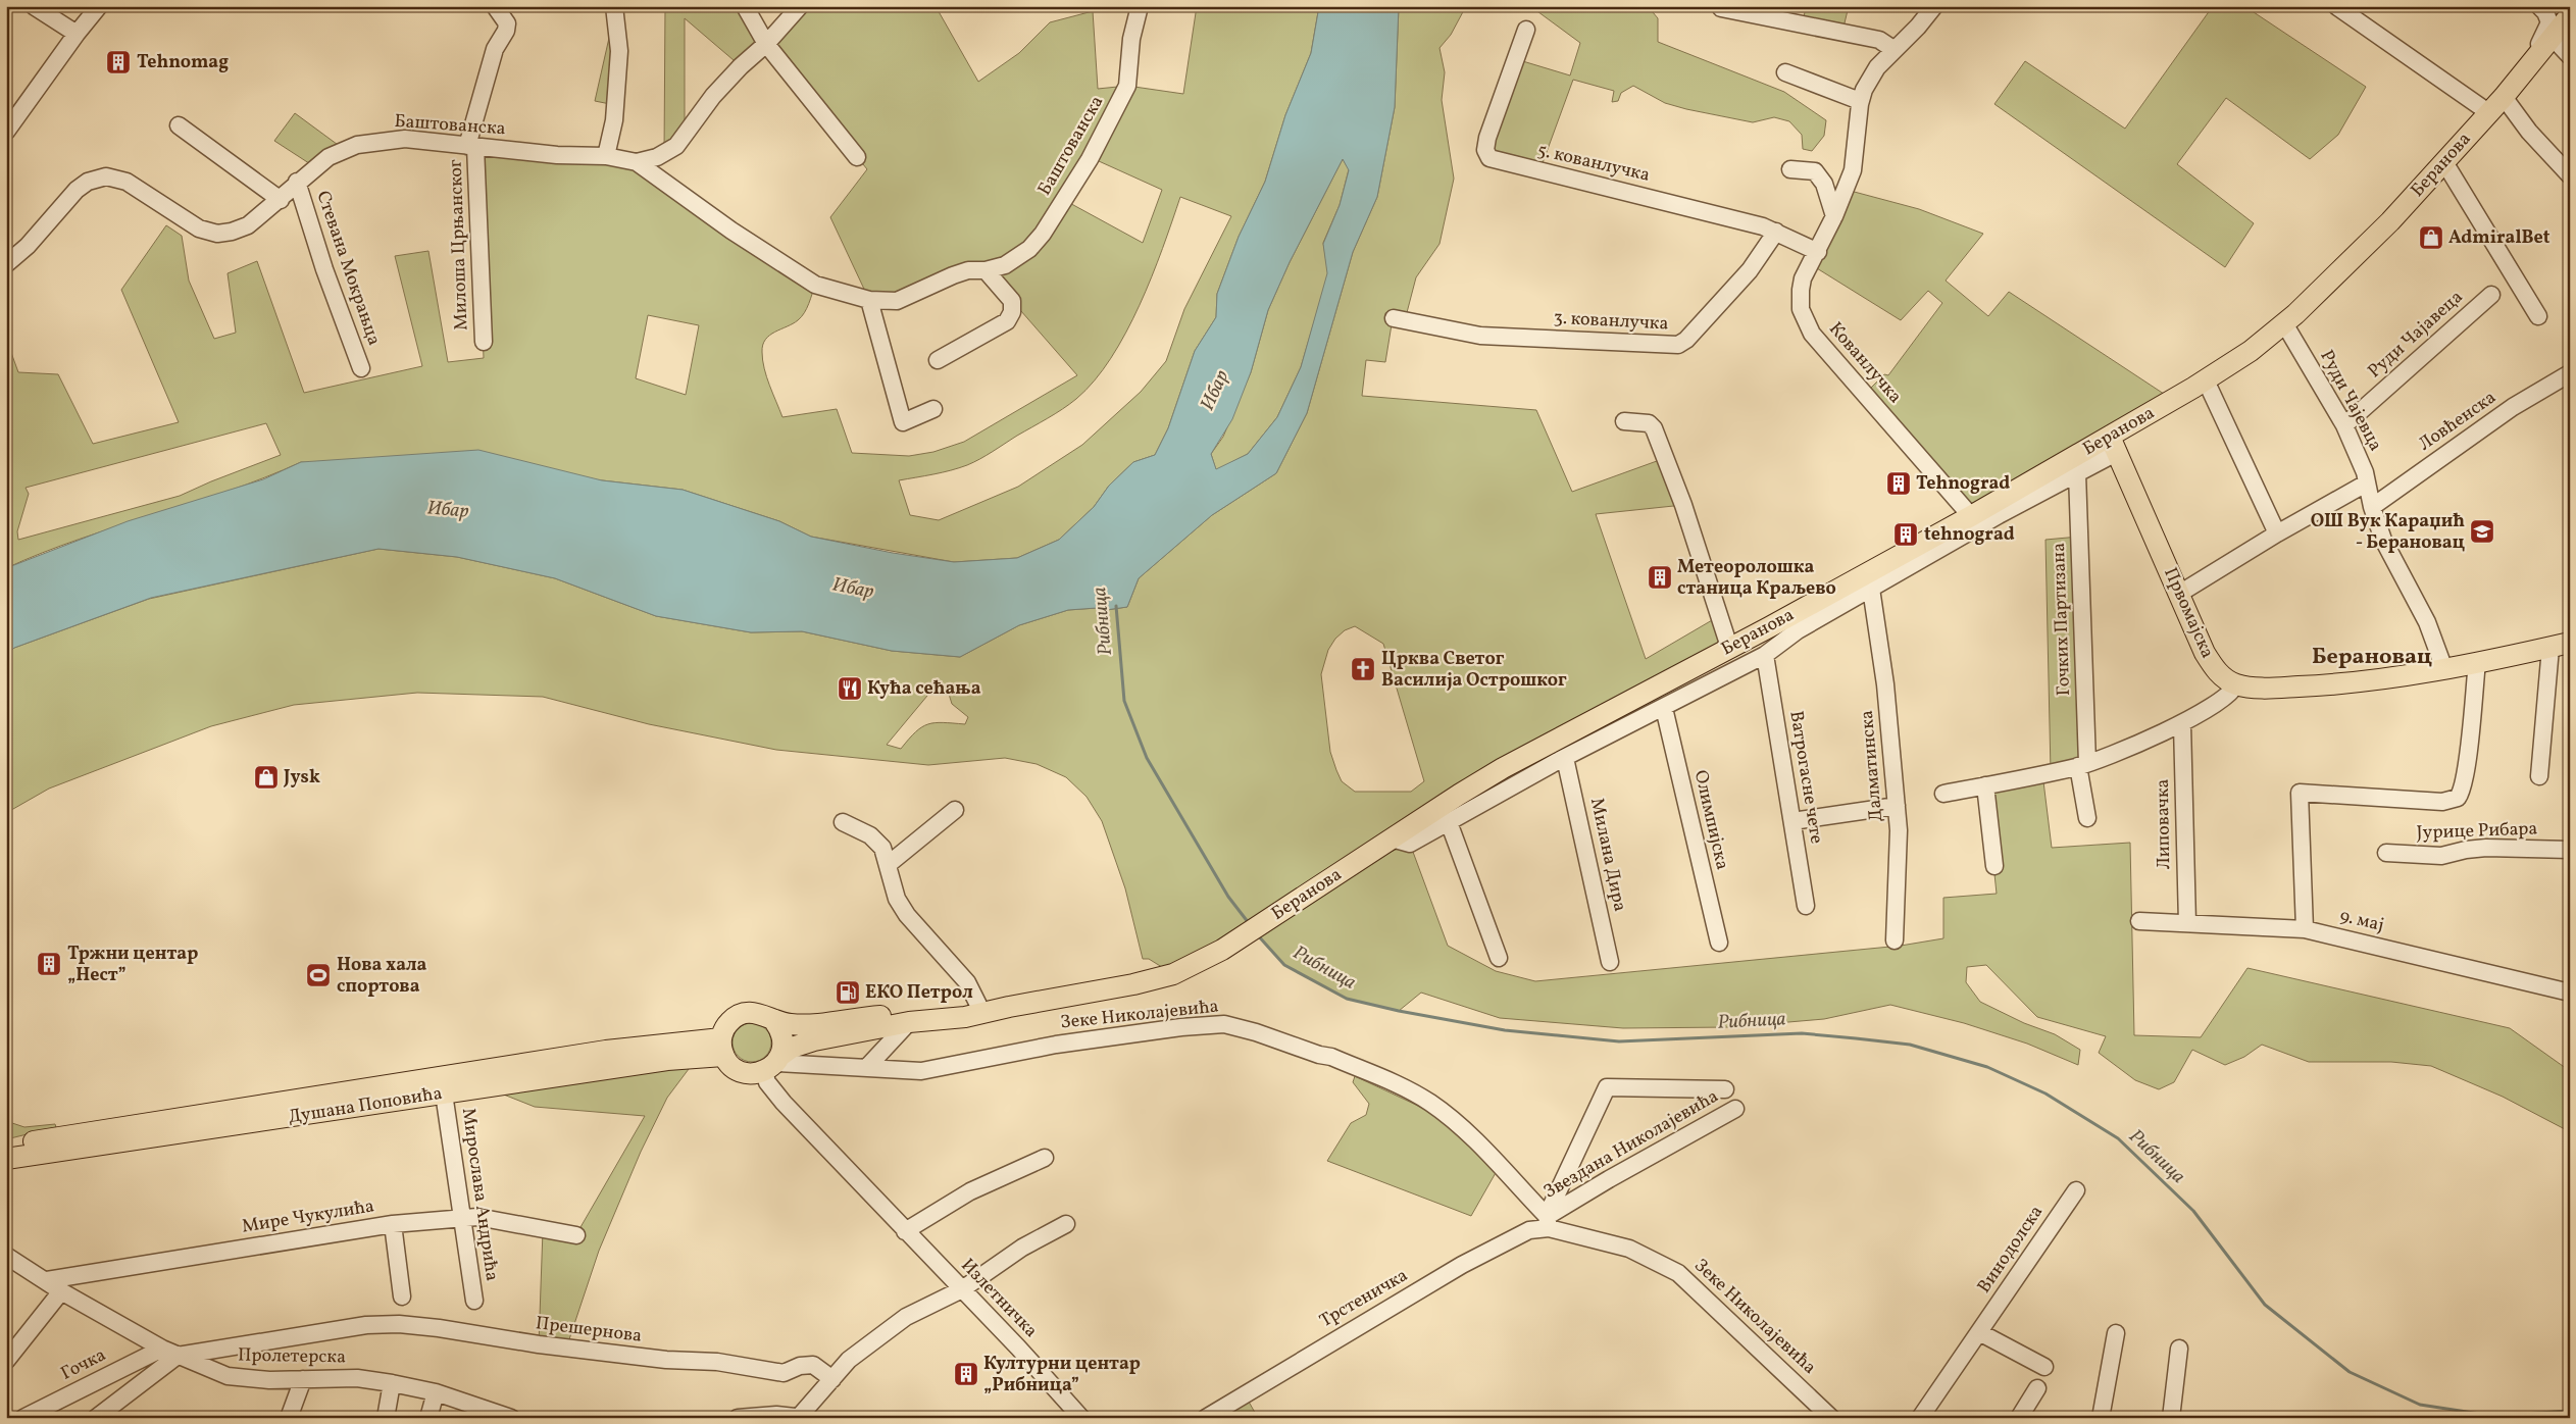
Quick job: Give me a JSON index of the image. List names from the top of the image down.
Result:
{
  "streets": {
    "main road": ["Беранова", "Првомајска", "Душана Поповића"],
    "street": [
      "Баштованска",
      "5. кованлучка",
      "Милоша Црњанског",
      "Стевана Мокрањца",
      "3. кованлучка",
      "Руди Чајавеца",
      "Кованлучка",
      "Руди Чајевца",
      "Ловћенска",
      "Гочких Партизана",
      "Далматинска",
      "Ватрогасне чете",
      "Олимпијска",
      "Липовачка",
      "Јурице Рибара",
      "Милана Дира",
      "9. мај",
      "Зеке Николајевића",
      "Звездана Николајевића",
      "Мирослава Андрића",
      "Мире Чукулића",
      "Винодолска",
      "Излетничка",
      "Трстеничка",
      "Прешернова",
      "Пролетерска",
      "Гочка"
    ]
  },
  "crossings": [
    ["Баштованска", "Милоша Црњанског"],
    ["Баштованска", "Стевана Мокрањца"],
    ["5. кованлучка", "3. кованлучка"],
    ["5. кованлучка", "Кованлучка"],
    ["Беранова", "Кованлучка"],
    ["Беранова", "Руди Чајевца"],
    ["Беранова", "Првомајска"],
    ["Беранова", "Гочких Партизана"],
    ["Беранова", "Далматинска"],
    ["Беранова", "Ватрогасне чете"],
    ["Беранова", "Олимпијска"],
    ["Беранова", "Милана Дира"],
    ["Руди Чајавеца", "Руди Чајевца"],
    ["Руди Чајевца", "Ловћенска"],
    ["Липовачка", "9. мај"],
    ["Зеке Николајевића", "Душана Поповића"],
    ["Зеке Николајевића", "Звездана Николајевића"],
    ["Зеке Николајевића", "Излетничка"],
    ["Зеке Николајевића", "Трстеничка"],
    ["Душана Поповића", "Мирослава Андрића"],
    ["Душана Поповића", "Излетничка"],
    ["Звездана Николајевића", "Трстеничка"],
    ["Мирослава Андрића", "Мире Чукулића"],
    ["Мире Чукулића", "Пролетерска"],
    ["Прешернова", "Пролетерска"],
    ["Пролетерска", "Гочка"]
  ],
  "districts": ["Берановац"],
  "water": ["Ибар", "Рибница"],
  "places": {
    "building": [
      "Tehnomag",
      "Tehnograd",
      "tehnograd",
      "Метеоролошка станица Краљево",
      "Тржни центар „Нест”",
      "Културни центар „Рибница”"
    ],
    "shop": ["AdmiralBet", "Jysk"],
    "school or university": ["ОШ Вук Караџић - Берановац"],
    "church": ["Црква Светог Василија Острошког"],
    "restaurant": ["Кућа сећања"],
    "sports": ["Нова хала спортова"],
    "fuel station": ["ЕКО Петрол"]
  }
}
